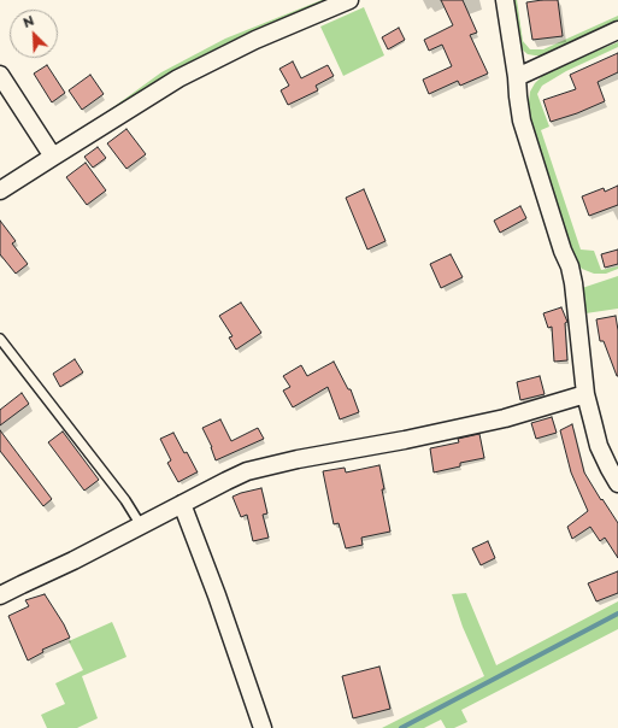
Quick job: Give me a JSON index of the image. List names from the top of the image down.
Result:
{
  "north": "top left"
}
